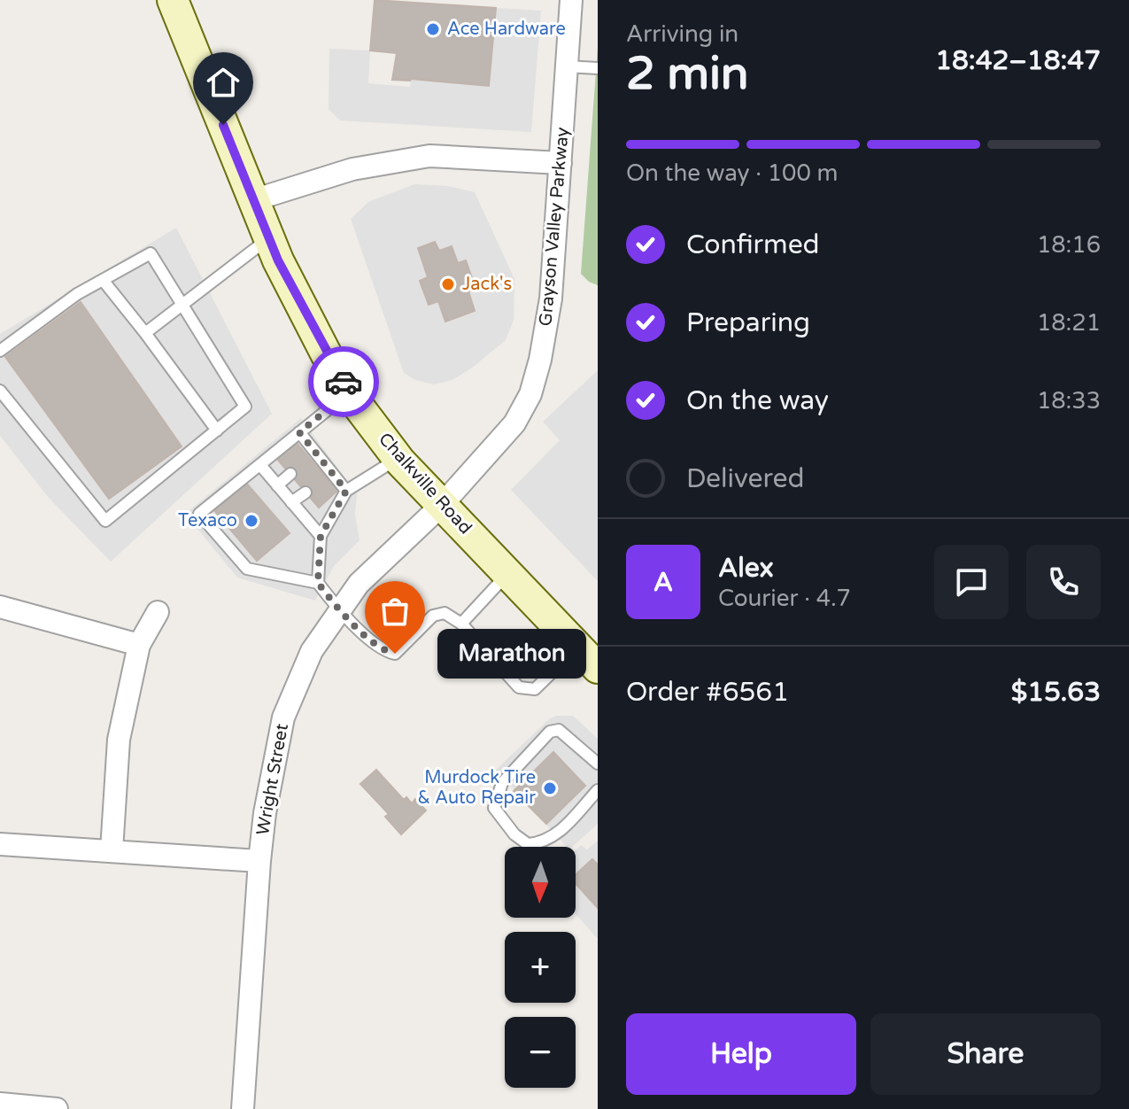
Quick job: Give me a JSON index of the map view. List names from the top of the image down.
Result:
{
  "streets": {
    "main road": ["Chalkville Road"],
    "street": ["Grayson Valley Parkway", "Wright Street"]
  },
  "crossings": [
    ["Grayson Valley Parkway", "Chalkville Road"],
    ["Grayson Valley Parkway", "Wright Street"],
    ["Chalkville Road", "Wright Street"]
  ],
  "places": [
    "Ace Hardware",
    "Jack's",
    "Texaco",
    "Marathon",
    "Murdock Tire & Auto Repair"
  ],
  "north": "bottom",
  "page": {
    "heading": ["2 min", "Arriving in", "18:42–18:47"],
    "panel": [
      "Alex",
      "Courier · 4.7",
      "Order #6561",
      "$15.63"
    ],
    "bar": "On the way · 100 m",
    "list": [
      ["Confirmed", "18:16"],
      ["Preparing", "18:21"],
      ["On the way", "18:33"],
      "Delivered"
    ],
    "round": "A",
    "bubble": "Marathon",
    "map_buttons": ["+", "−"],
    "buttons": ["Help", "Share"]
  }
}
